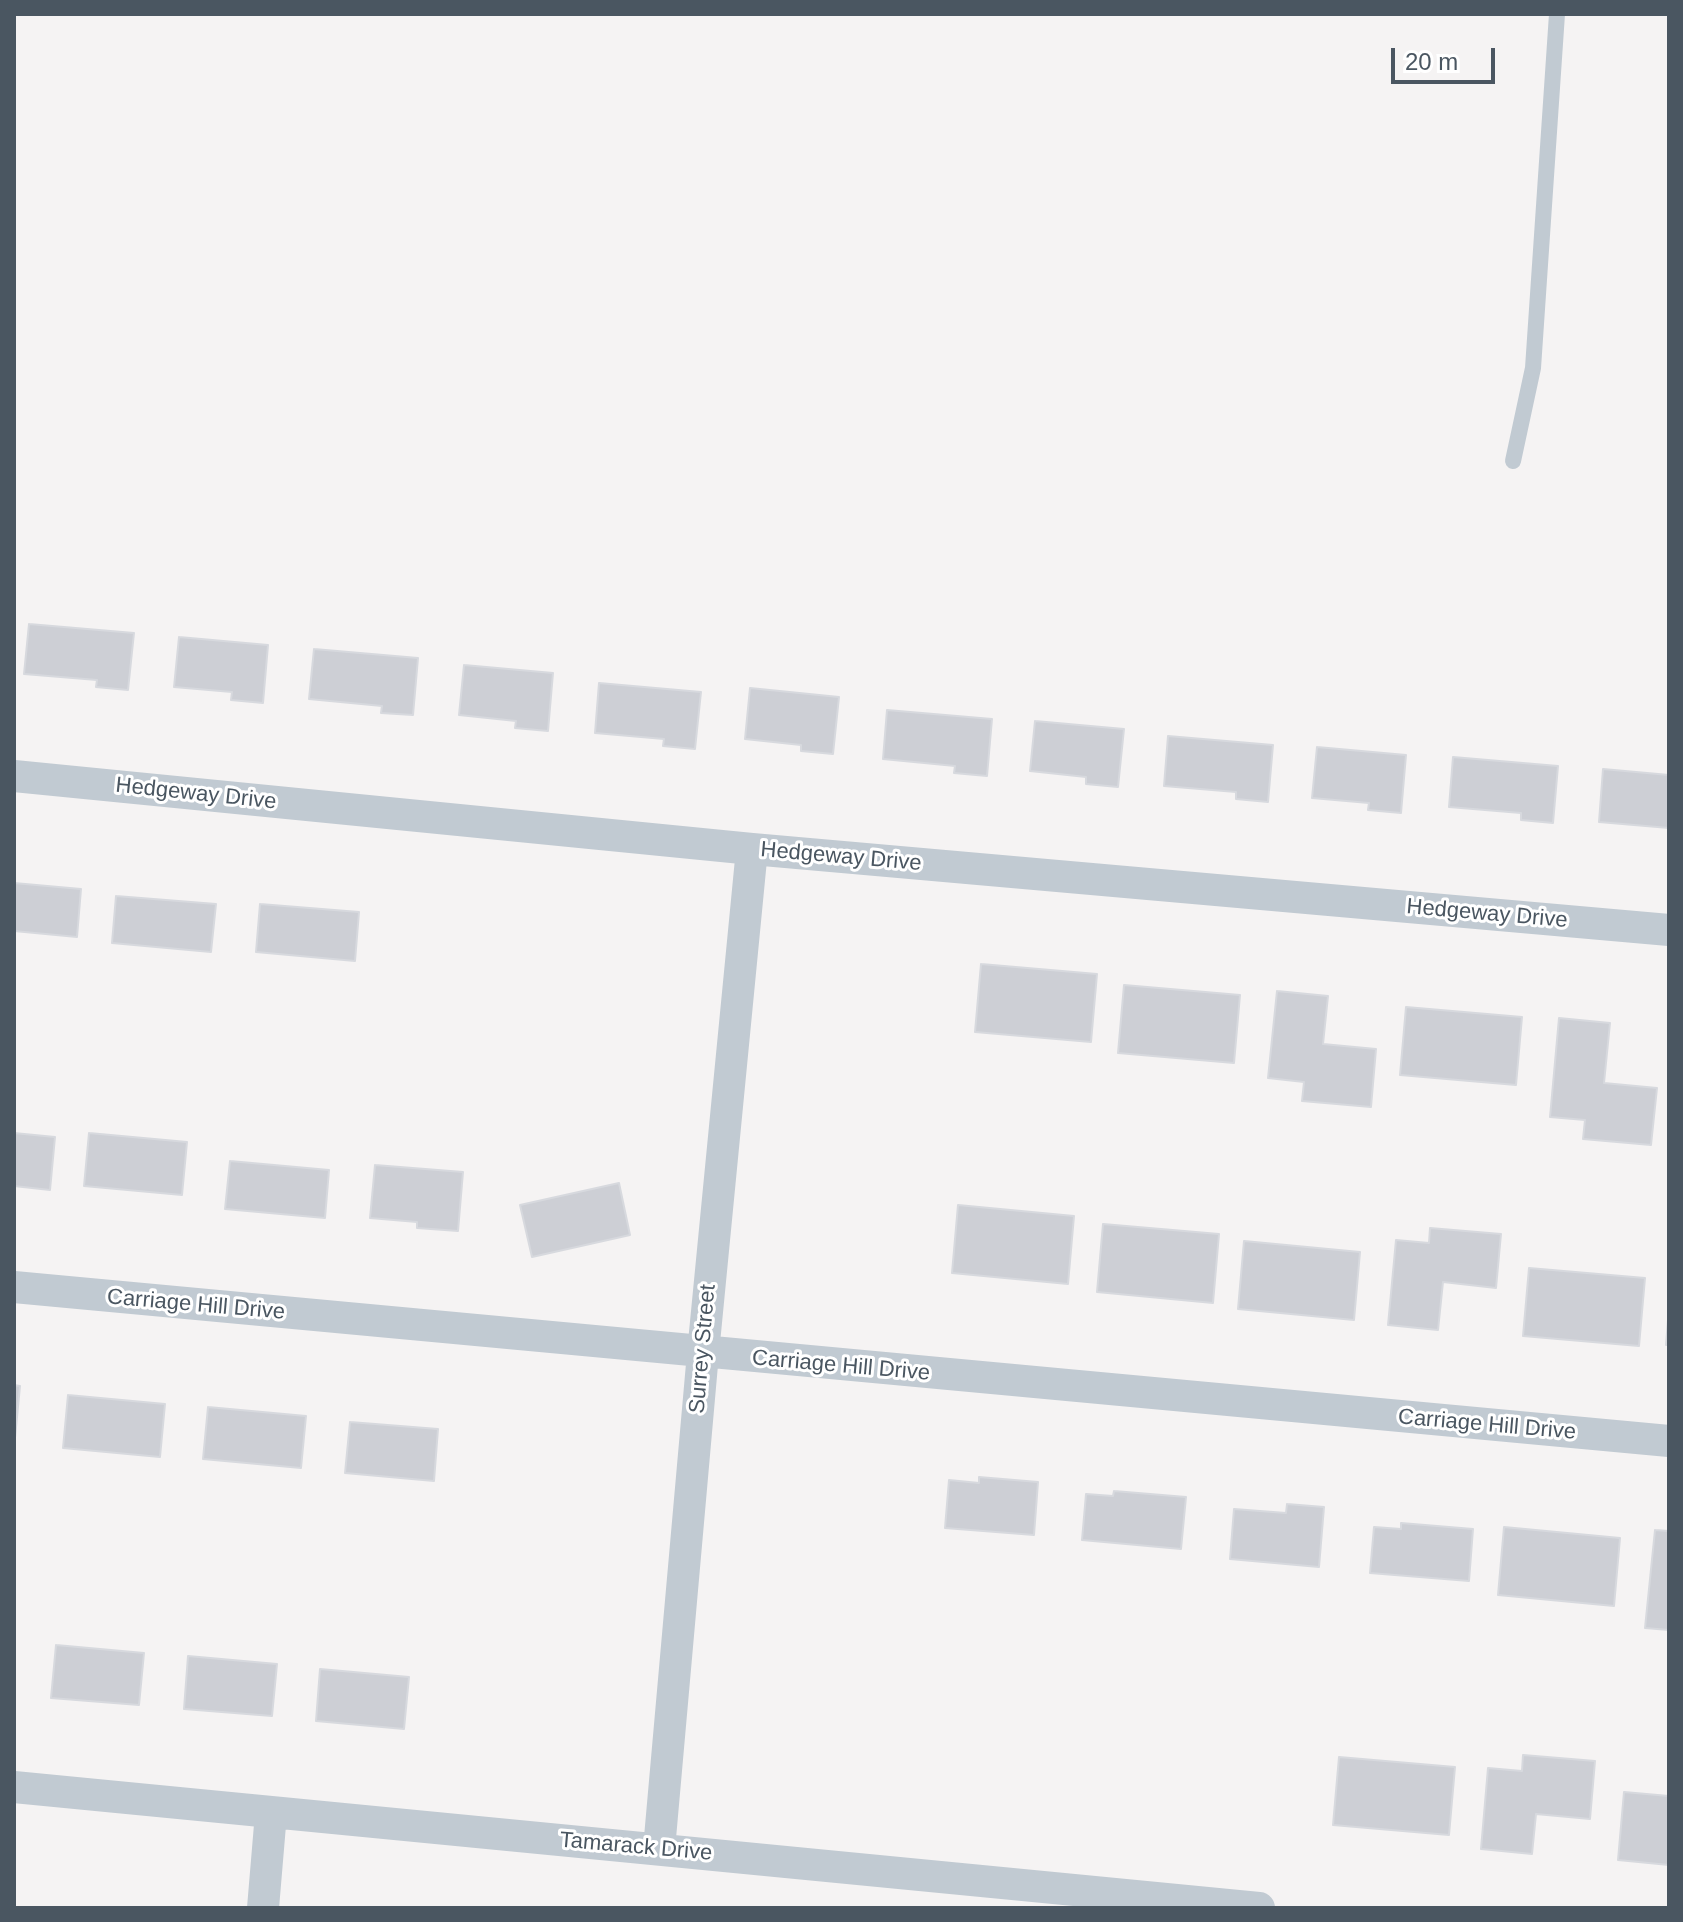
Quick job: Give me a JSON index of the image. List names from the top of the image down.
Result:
{
  "streets": {
    "street": [
      "Hedgeway Drive",
      "Carriage Hill Drive",
      "Surrey Street",
      "Tamarack Drive"
    ]
  },
  "crossings": [
    ["Hedgeway Drive", "Surrey Street"],
    ["Carriage Hill Drive", "Surrey Street"],
    ["Surrey Street", "Tamarack Drive"]
  ],
  "scale_bar": "20 m"
}
